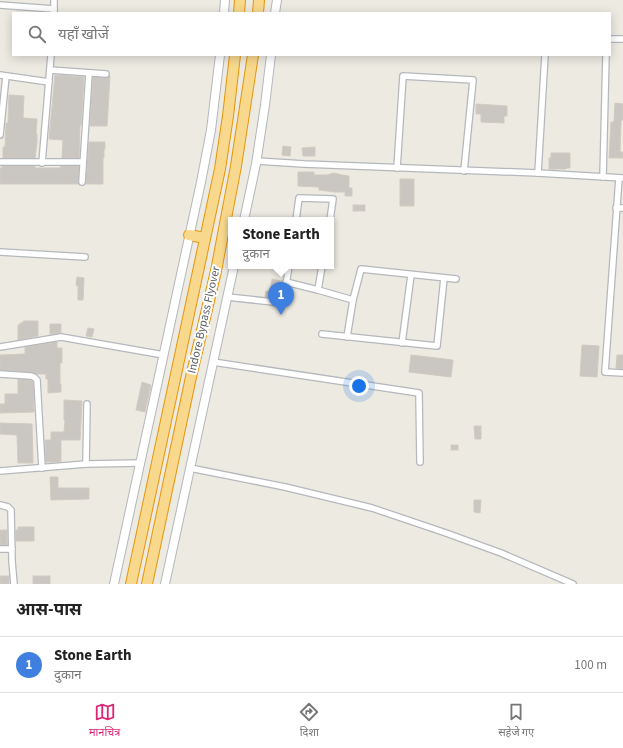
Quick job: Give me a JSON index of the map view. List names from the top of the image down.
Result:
{
  "streets": {
    "highway": ["Indore Bypass Flyover"]
  },
  "page": {
    "search": "यहाँ खोजें",
    "popup": ["Stone Earth", "दुकान"],
    "pins": "1",
    "heading": "आस-पास",
    "list": [
      {
        "mark": "1",
        "name": "Stone Earth",
        "note": "दुकान",
        "value": "100 m"
      }
    ],
    "nav": ["मानचित्र", "दिशा", "सहेजे गए"]
  }
}
